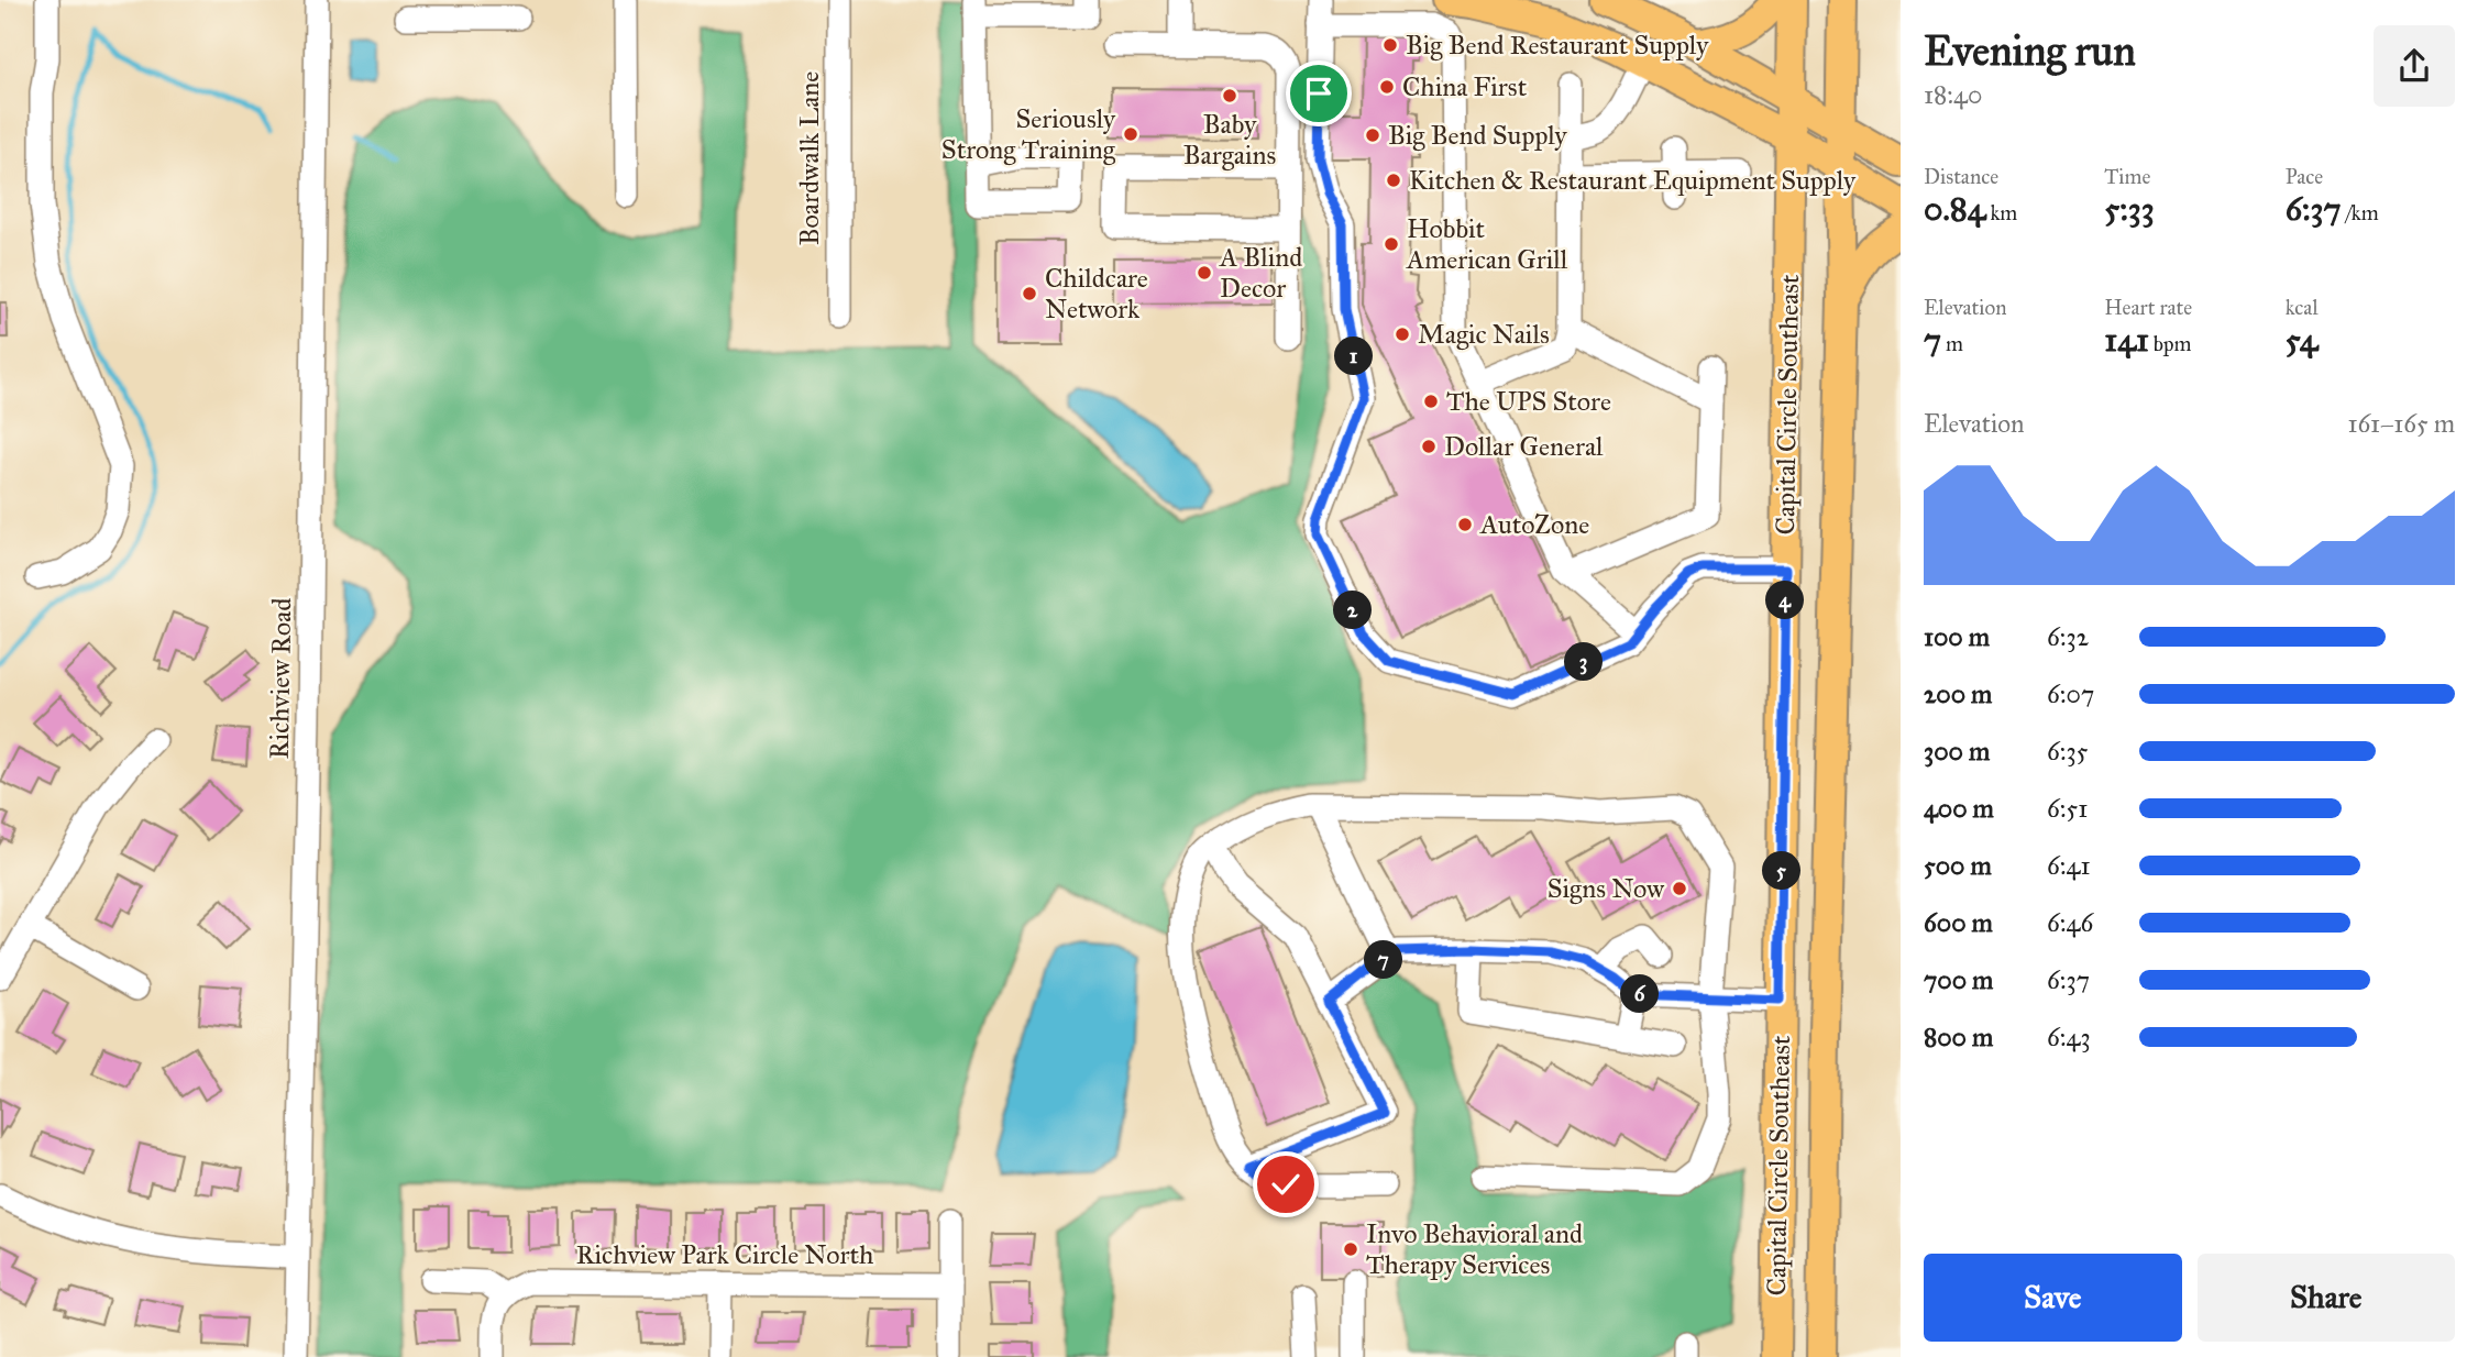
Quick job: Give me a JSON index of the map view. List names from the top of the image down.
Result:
{
  "streets": {
    "main road": ["Capital Circle Southeast"],
    "street": ["Boardwalk Lane", "Richview Road", "Richview Park Circle North"]
  },
  "places": [
    "Big Bend Restaurant Supply",
    "China First",
    "Baby Bargains",
    "Seriously Strong Training",
    "Big Bend Supply",
    "Kitchen & Restaurant Equipment Supply",
    "Hobbit American Grill",
    "A Blind Decor",
    "Childcare Network",
    "Magic Nails",
    "The UPS Store",
    "Dollar General",
    "AutoZone",
    "Signs Now",
    "Invo Behavioral and Therapy Services"
  ],
  "page": {
    "heading": ["Evening run", "18:40"],
    "stats": [
      ["Distance", "0.84 km"],
      ["Time", "5:33"],
      ["Pace", "6:37 /km"],
      ["Elevation", "7 m"],
      ["Heart rate", "141 bpm"],
      ["kcal", "54"]
    ],
    "pins": [
      "1",
      "4",
      "2",
      "3",
      "5",
      "7",
      "6"
    ],
    "chart": ["Elevation", "161–165 m"],
    "list": [
      {
        "name": "100 m",
        "note": "6:32"
      },
      {
        "name": "200 m",
        "note": "6:07"
      },
      {
        "name": "300 m",
        "note": "6:35"
      },
      {
        "name": "400 m",
        "note": "6:51"
      },
      {
        "name": "500 m",
        "note": "6:41"
      },
      {
        "name": "600 m",
        "note": "6:46"
      },
      {
        "name": "700 m",
        "note": "6:37"
      },
      {
        "name": "800 m",
        "note": "6:43"
      }
    ],
    "buttons": ["Save", "Share"]
  }
}
